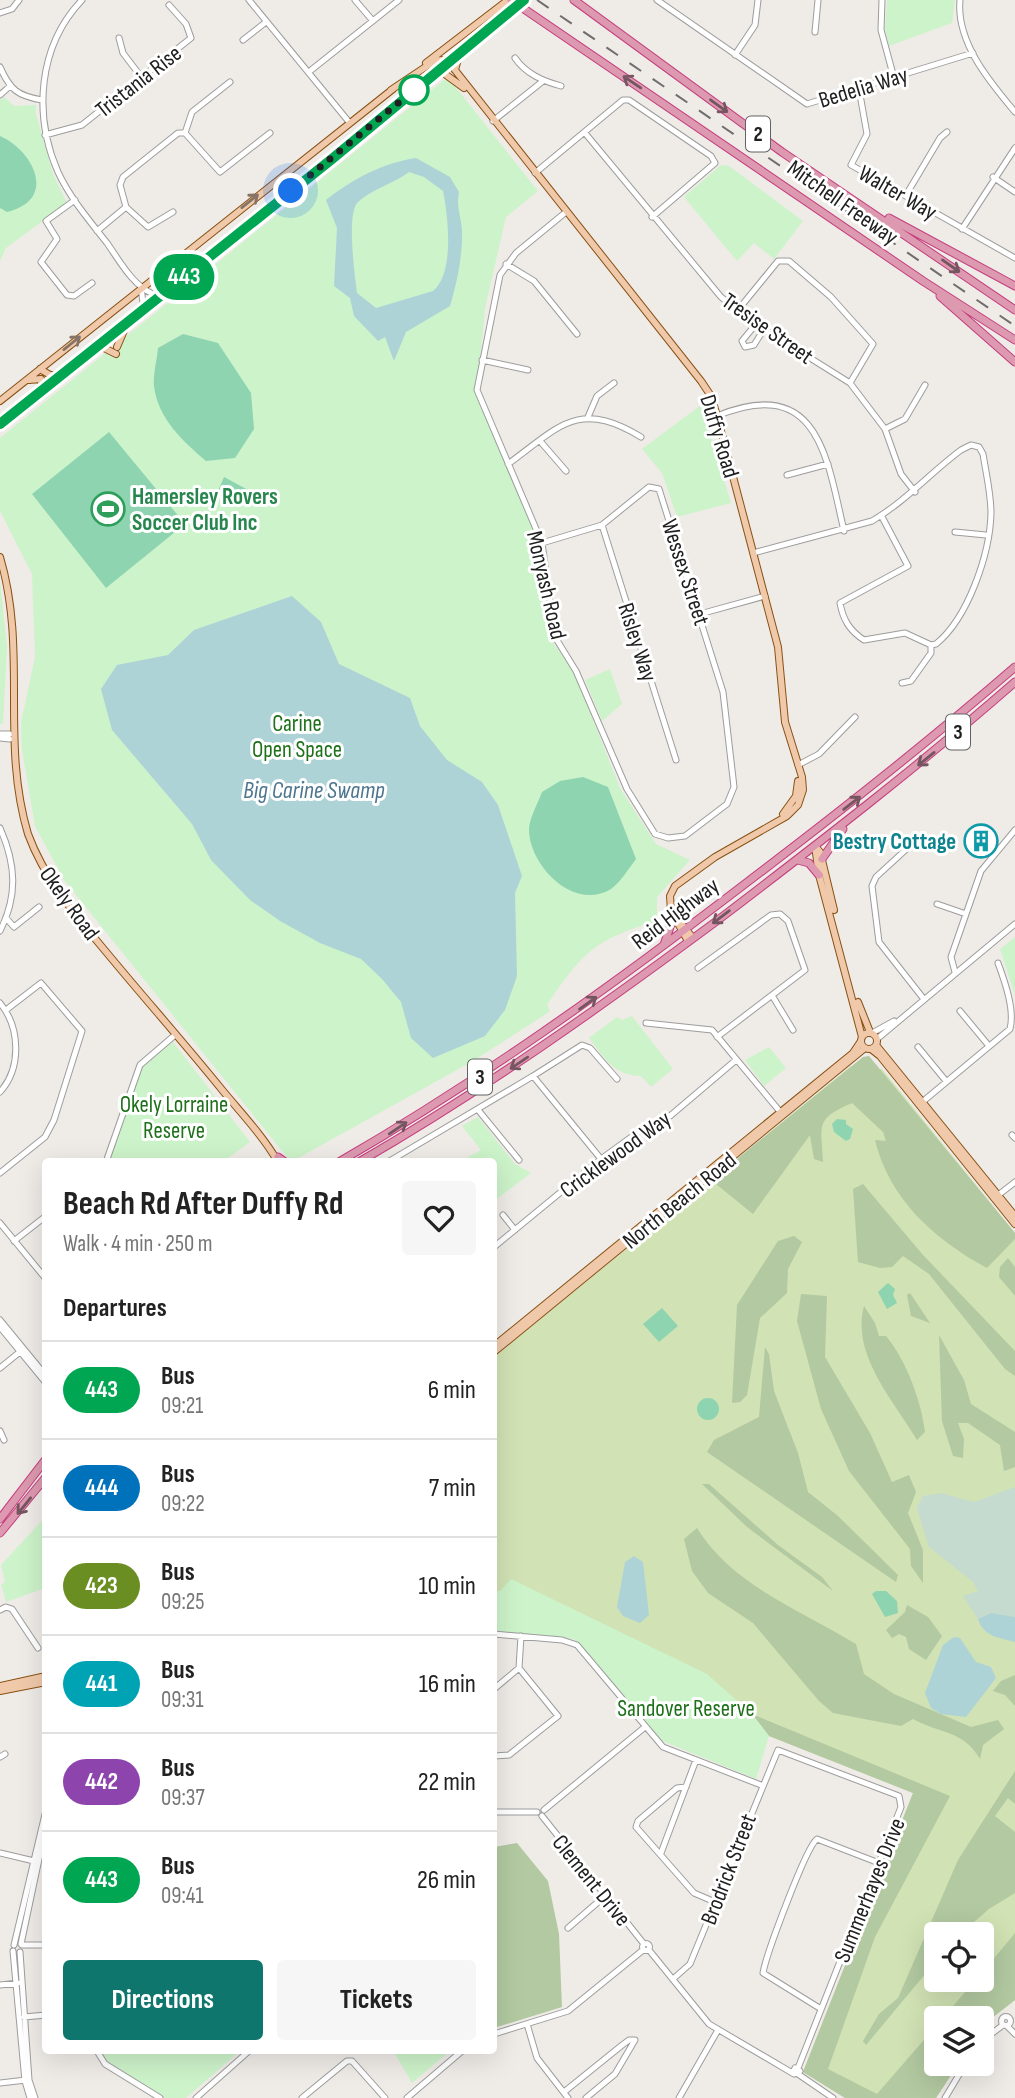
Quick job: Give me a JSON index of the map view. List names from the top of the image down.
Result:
{
  "streets": {
    "highway": [
      "2",
      "Mitchell Freeway",
      "3",
      "Reid Highway"
    ],
    "main road": ["Duffy Road", "Okely Road", "North Beach Road"],
    "street": [
      "Tristania Rise",
      "Bedelia Way",
      "Walter Way",
      "Tresise Street",
      "Wessex Street",
      "Monyash Road",
      "Risley Way",
      "Cricklewood Way",
      "Brodrick Street",
      "Clement Drive",
      "Summerhayes Drive"
    ]
  },
  "crossings": [
    ["Bedelia Way", "Walter Way"],
    ["Duffy Road", "Monyash Road"],
    ["Wessex Street", "Monyash Road"],
    ["Wessex Street", "Risley Way"],
    ["Brodrick Street", "Clement Drive"],
    ["Brodrick Street", "Summerhayes Drive"],
    ["Clement Drive", "Summerhayes Drive"]
  ],
  "water": ["Big Carine Swamp"],
  "parks": ["Carine Open Space", "Okely Lorraine Reserve", "Sandover Reserve"],
  "places": {
    "sports": ["Hamersley Rovers Soccer Club Inc"],
    "building": ["Bestry Cottage"]
  },
  "lines": ["bus line 443"],
  "page": {
    "on_map": "443",
    "heading": [
      ["Beach Rd After Duffy Rd", "Walk · 4 min · 250 m"],
      "Departures"
    ],
    "list": [
      {
        "mark": "443",
        "name": "Bus",
        "note": "09:21",
        "value": "6 min"
      },
      {
        "mark": "444",
        "name": "Bus",
        "note": "09:22",
        "value": "7 min"
      },
      {
        "mark": "423",
        "name": "Bus",
        "note": "09:25",
        "value": "10 min"
      },
      {
        "mark": "441",
        "name": "Bus",
        "note": "09:31",
        "value": "16 min"
      },
      {
        "mark": "442",
        "name": "Bus",
        "note": "09:37",
        "value": "22 min"
      },
      {
        "mark": "443",
        "name": "Bus",
        "note": "09:41",
        "value": "26 min"
      }
    ],
    "buttons": ["Directions", "Tickets"]
  }
}
